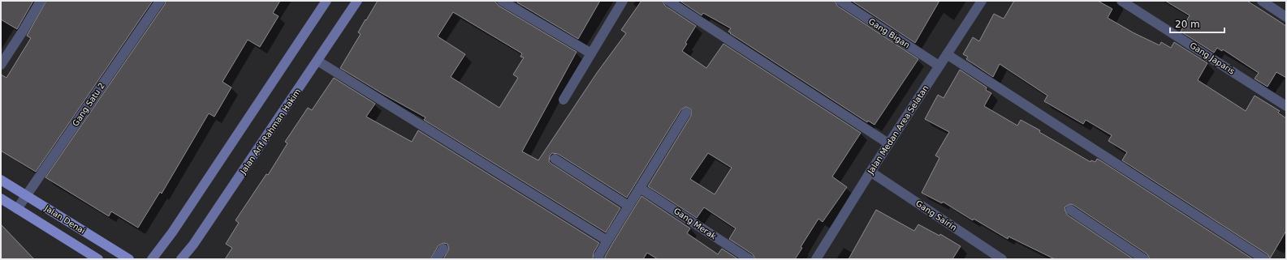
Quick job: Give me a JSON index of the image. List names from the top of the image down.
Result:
{
  "streets": {
    "main road": ["Jalan Arif Rahman Hakim", "Jalan Denai"],
    "street": [
      "Gang Bigan",
      "Gang Japaris",
      "Gang Satu 2",
      "Jalan Medan Area Selatan",
      "Gang Sairin",
      "Gang Merak"
    ]
  },
  "crossings": [
    ["Gang Bigan", "Jalan Medan Area Selatan"],
    ["Gang Satu 2", "Jalan Denai"],
    ["Jalan Medan Area Selatan", "Gang Sairin"]
  ],
  "scale_bar": "20 m"
}
